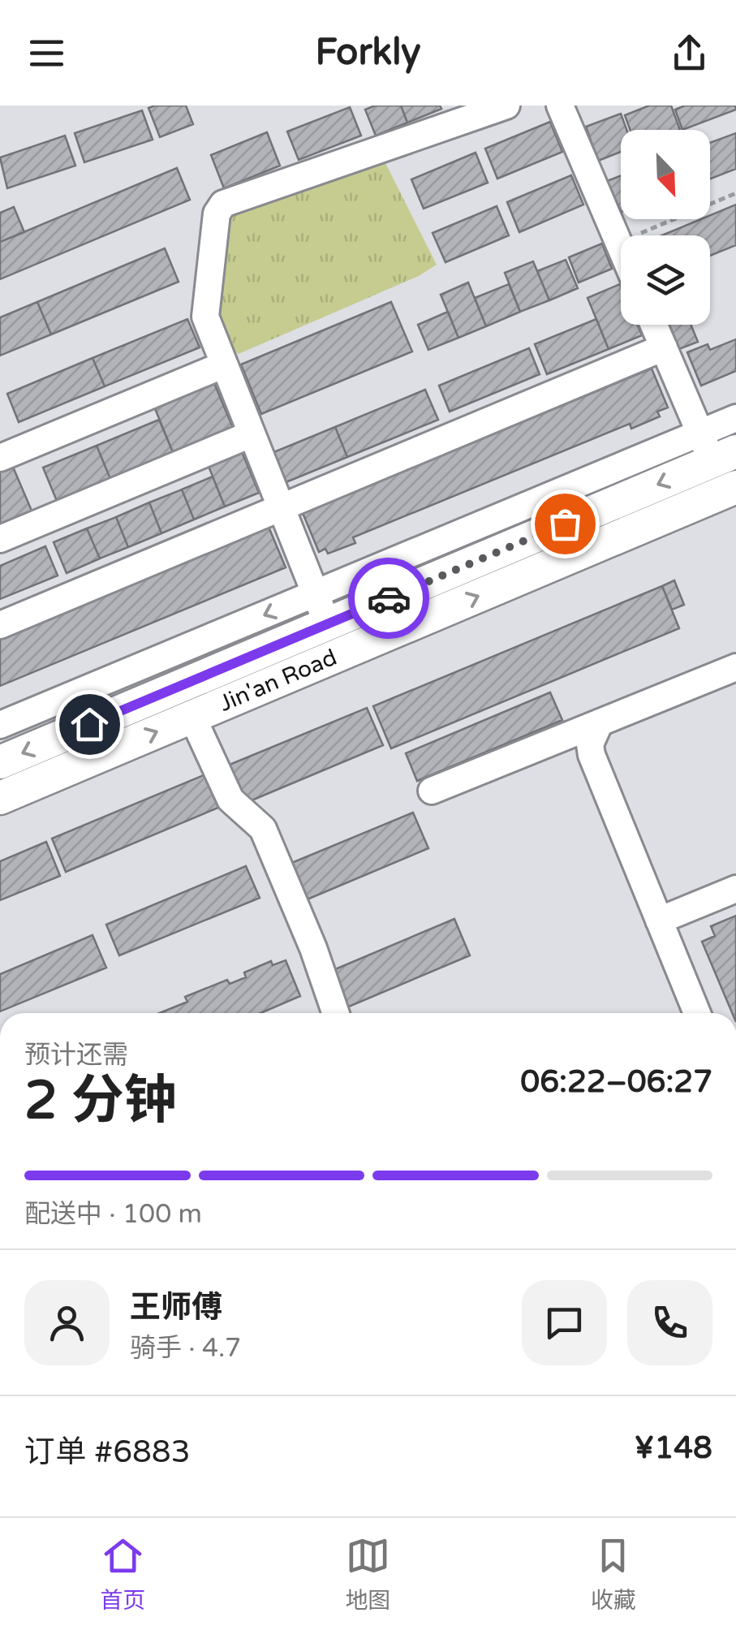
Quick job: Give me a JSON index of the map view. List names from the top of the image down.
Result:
{
  "streets": {
    "main road": ["Jin'an Road"]
  },
  "north": "bottom right",
  "page": {
    "header": "Forkly",
    "heading": ["2 分钟", "预计还需", "06:22–06:27"],
    "panel": [
      "王师傅",
      "骑手 · 4.7",
      "订单 #6883",
      "¥148"
    ],
    "bar": "配送中 · 100 m",
    "tabs": ["首页", "地图", "收藏"]
  }
}
